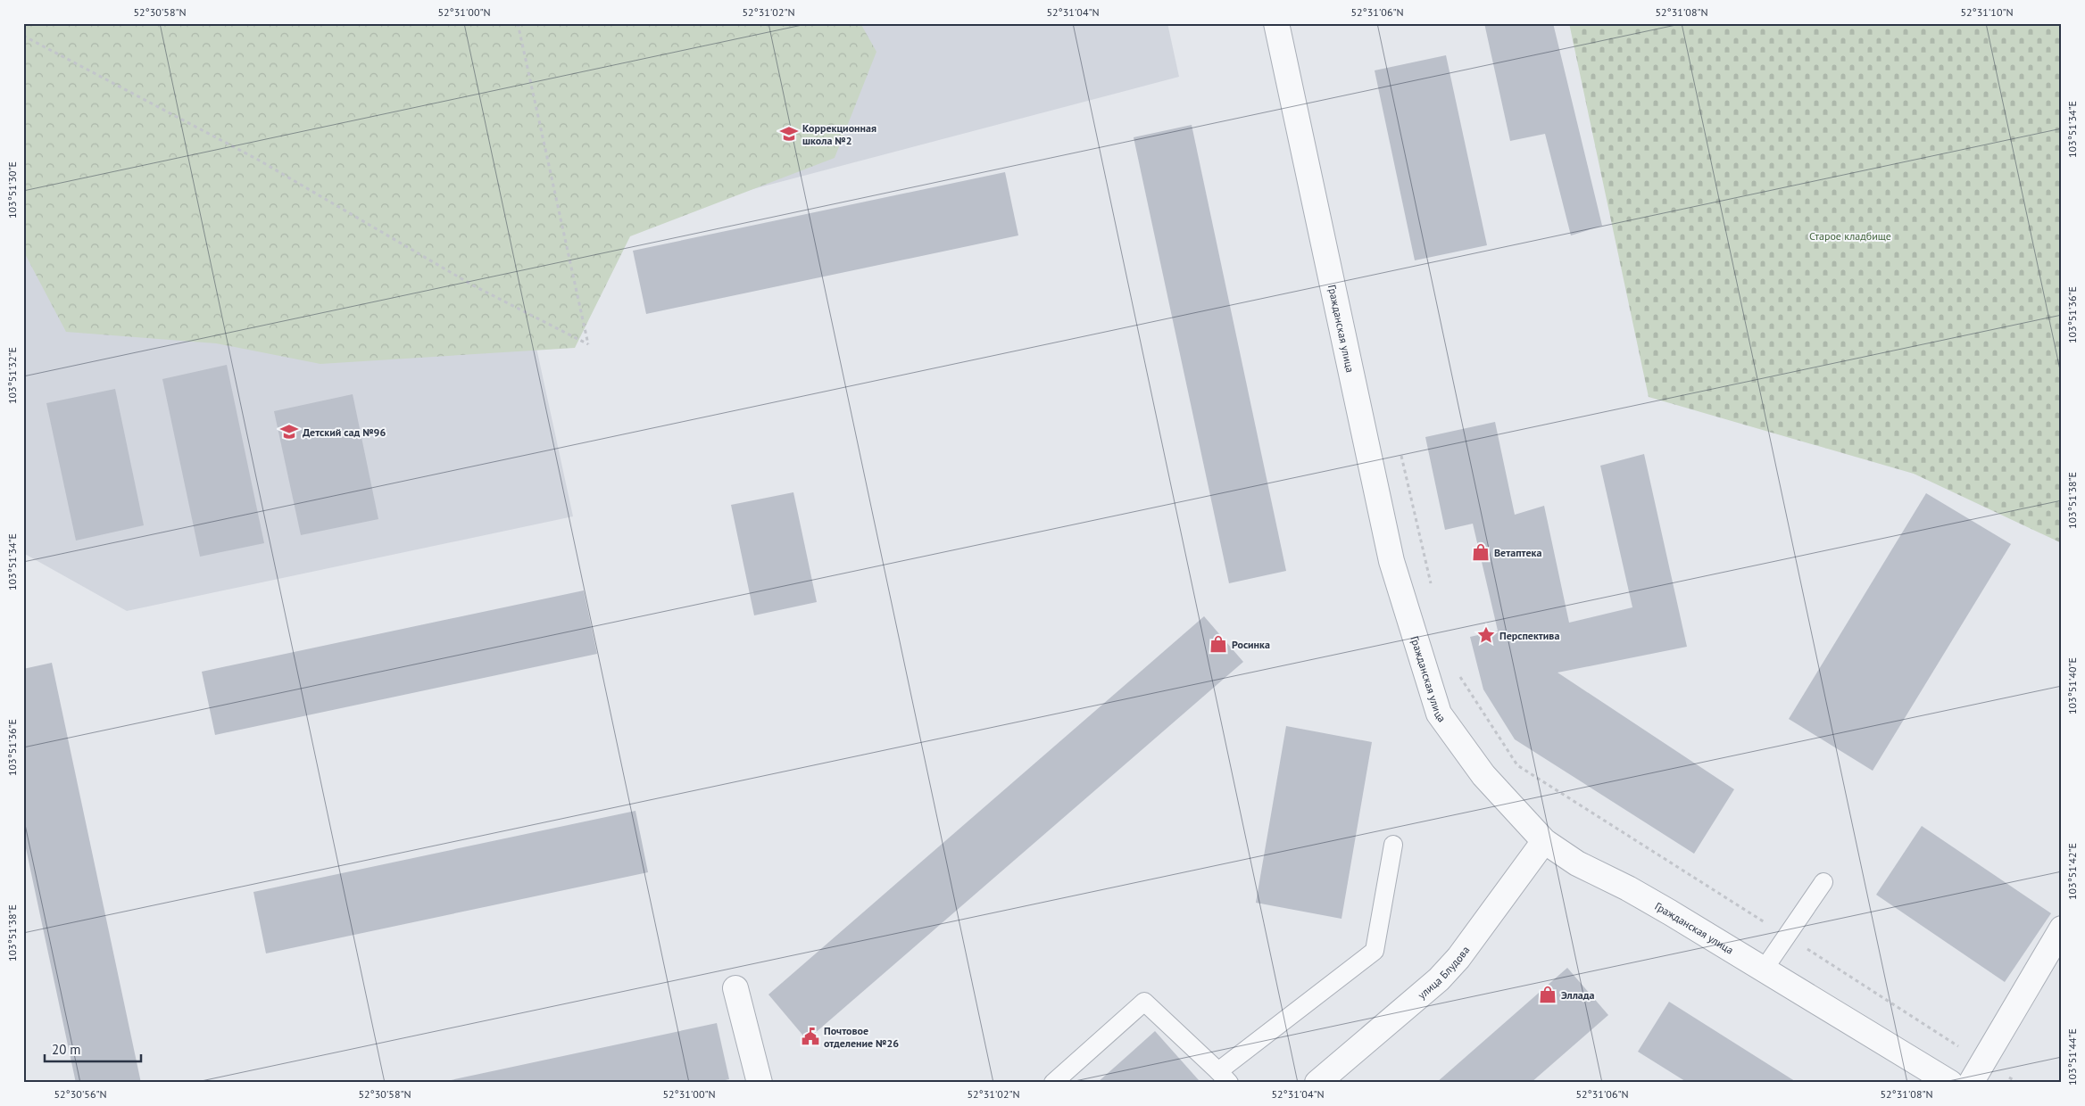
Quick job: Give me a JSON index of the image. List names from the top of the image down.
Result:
{
  "streets": {
    "street": ["Гражданская улица", "улица Блудова"]
  },
  "crossings": [
    ["Гражданская улица", "улица Блудова"]
  ],
  "parks": ["Старое кладбище"],
  "places": {
    "school or university": ["Коррекционная школа №2", "Детский сад №96"],
    "shop": ["Ветаптека", "Росинка", "Эллада"],
    "place": ["Перспектива"],
    "public building": ["Почтовое отделение №26"]
  },
  "scale_bar": "20 m",
  "coordinates": [
    "52°30'58\"N",
    "52°31'00\"N",
    "52°31'02\"N",
    "52°31'04\"N",
    "52°31'06\"N",
    "52°31'08\"N",
    "52°31'10\"N",
    "103°51'34\"E",
    "103°51'30\"E",
    "103°51'36\"E",
    "103°51'32\"E",
    "103°51'38\"E",
    "103°51'40\"E",
    "103°51'42\"E",
    "103°51'44\"E",
    "52°30'56\"N"
  ]
}
